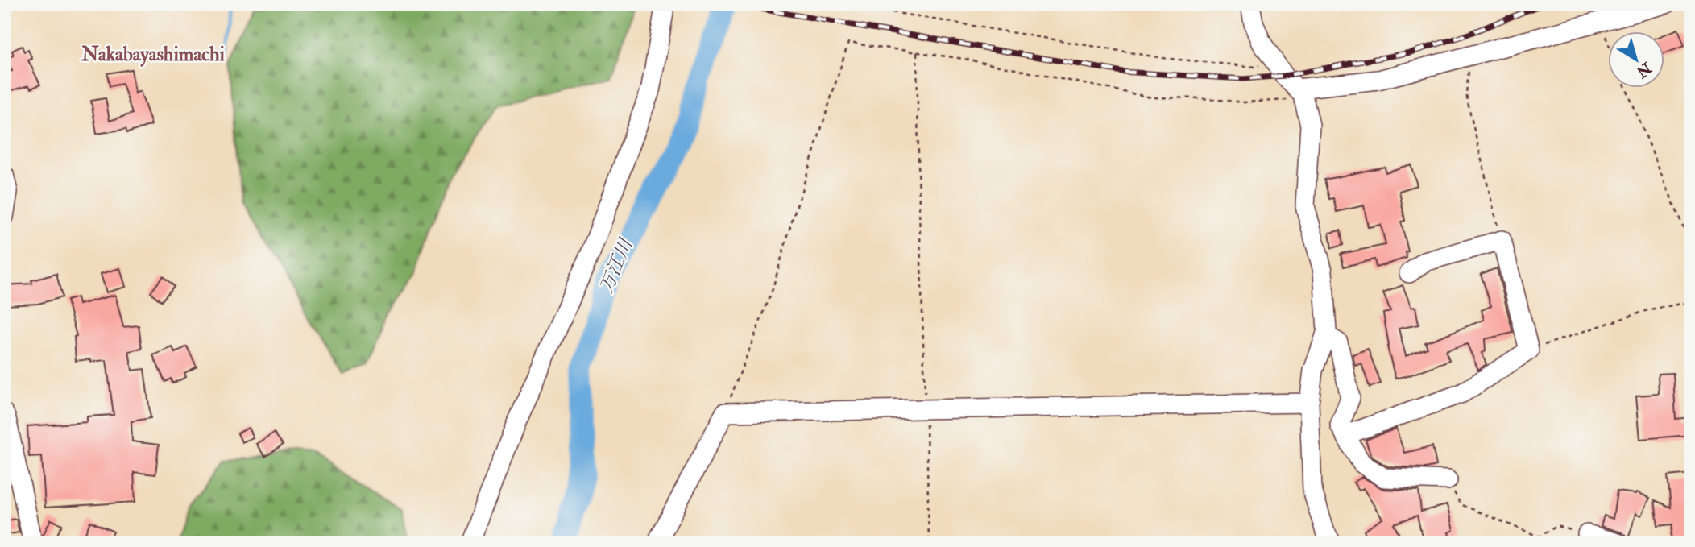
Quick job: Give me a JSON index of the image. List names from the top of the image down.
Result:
{
  "districts": ["Nakabayashimachi"],
  "water": ["万江川"],
  "north": "bottom right"
}
